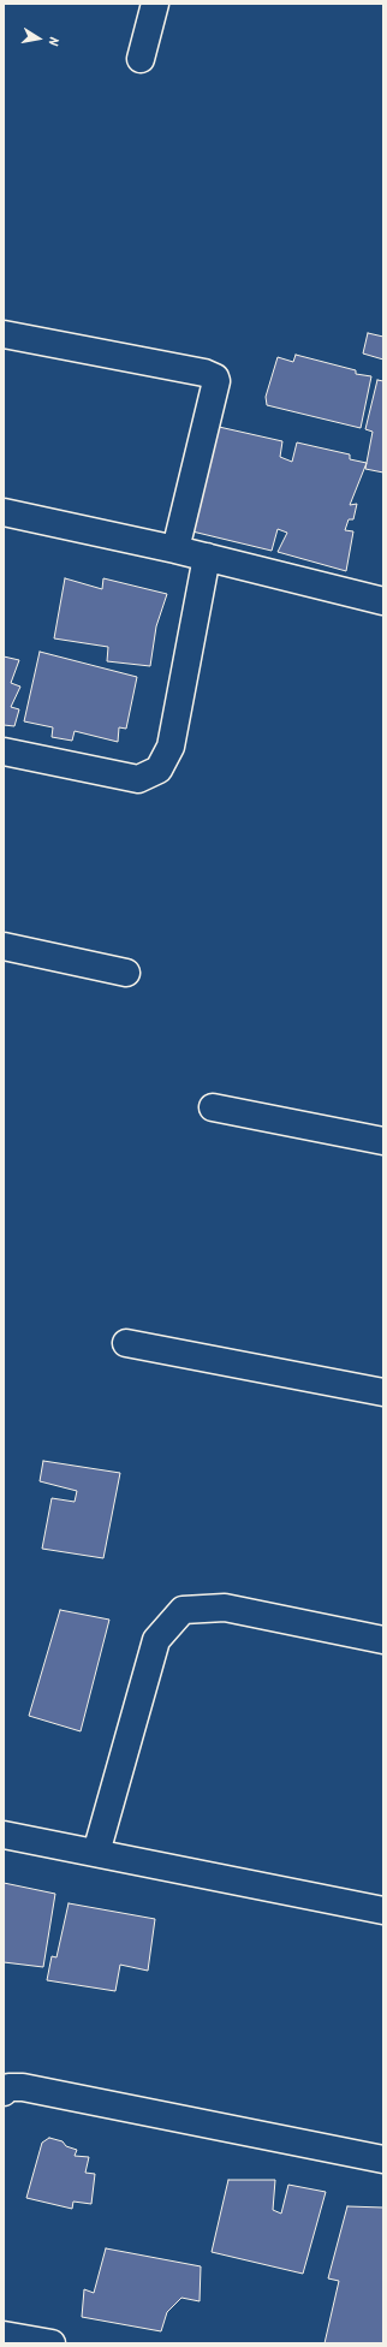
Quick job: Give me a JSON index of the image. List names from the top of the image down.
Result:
{
  "north": "right"
}
